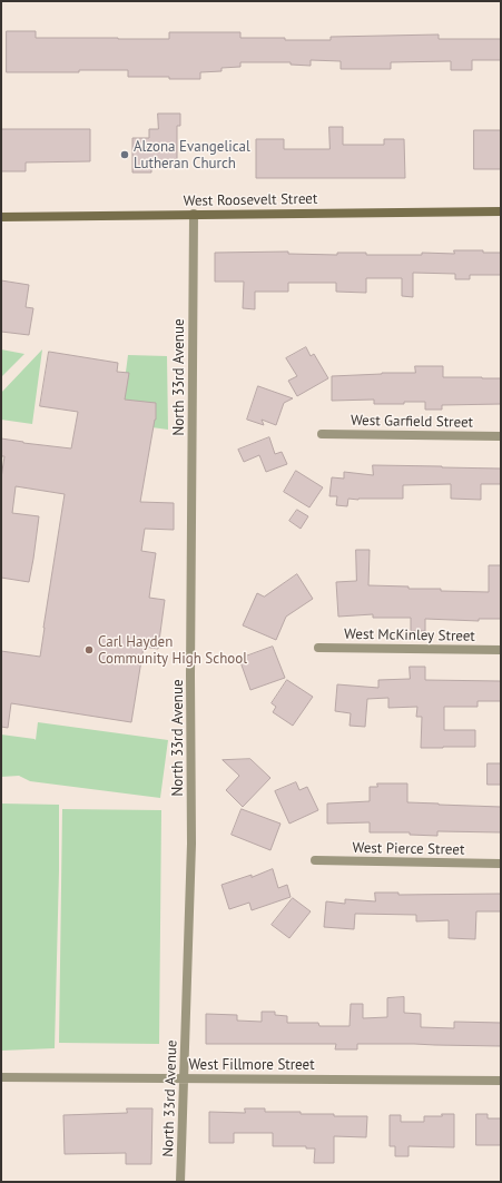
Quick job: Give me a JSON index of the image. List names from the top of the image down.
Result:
{
  "streets": {
    "street": [
      "West Roosevelt Street",
      "North 33rd Avenue",
      "West Garfield Street",
      "West McKinley Street",
      "West Pierce Street",
      "West Fillmore Street"
    ]
  },
  "crossings": [
    ["West Roosevelt Street", "North 33rd Avenue"],
    ["North 33rd Avenue", "West Fillmore Street"]
  ],
  "places": ["Alzona Evangelical Lutheran Church", "Carl Hayden Community High School"]
}
